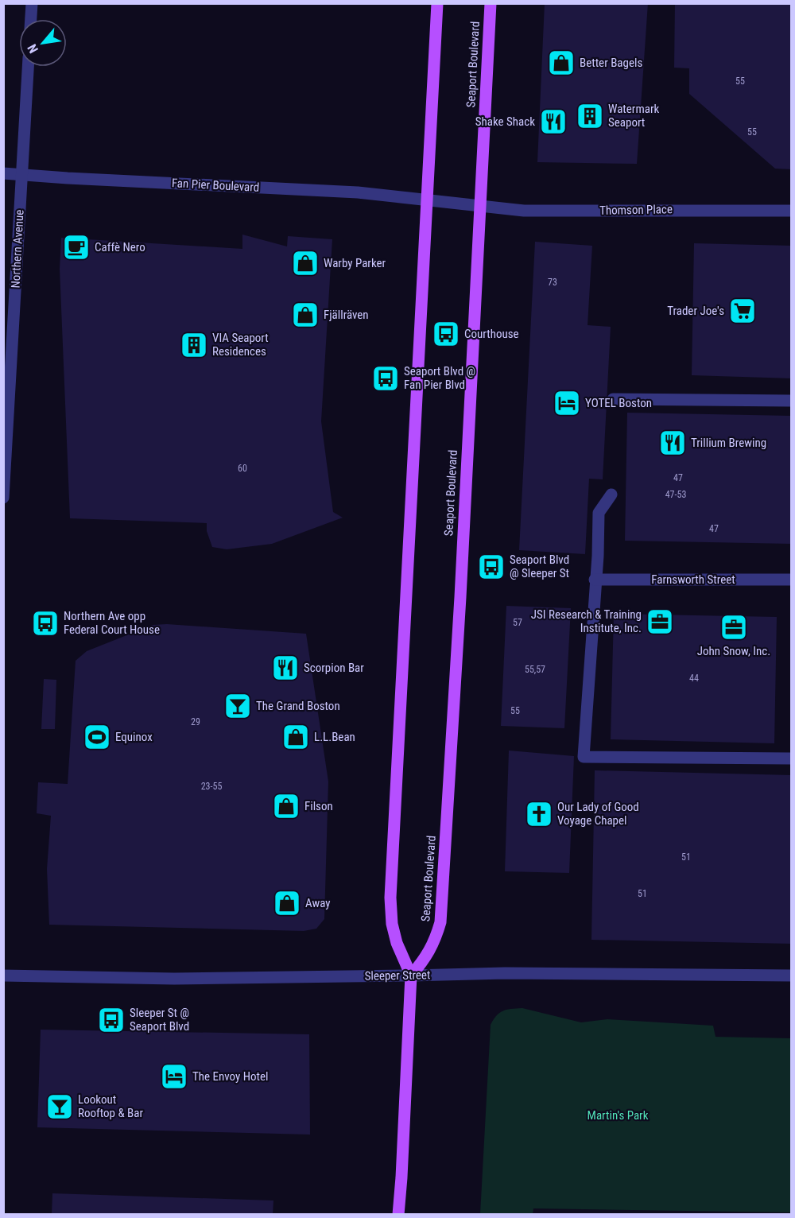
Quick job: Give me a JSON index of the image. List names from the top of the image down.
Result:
{
  "streets": {
    "main road": ["Seaport Boulevard"],
    "street": [
      "Fan Pier Boulevard",
      "Thomson Place",
      "Northern Avenue",
      "Farnsworth Street",
      "Sleeper Street"
    ]
  },
  "crossings": [
    ["Seaport Boulevard", "Fan Pier Boulevard"],
    ["Seaport Boulevard", "Thomson Place"],
    ["Seaport Boulevard", "Sleeper Street"],
    ["Fan Pier Boulevard", "Thomson Place"],
    ["Fan Pier Boulevard", "Northern Avenue"]
  ],
  "parks": ["Martin's Park"],
  "places": {
    "shop": [
      "Better Bagels",
      "Warby Parker",
      "Fjällräven",
      "L.L.Bean",
      "Filson",
      "Away"
    ],
    "building": ["Watermark Seaport", "VIA Seaport Residences"],
    "restaurant": ["Shake Shack", "Trillium Brewing", "Scorpion Bar"],
    "cafe": ["Caffè Nero"],
    "supermarket": ["Trader Joe's"],
    "bus stop": [
      "Courthouse",
      "Seaport Blvd @ Fan Pier Blvd",
      "Seaport Blvd @ Sleeper St",
      "Northern Ave opp Federal Court House",
      "Sleeper St @ Seaport Blvd"
    ],
    "hotel": ["YOTEL Boston", "The Envoy Hotel"],
    "office": ["JSI Research & Training Institute, Inc.", "John Snow, Inc."],
    "bar": ["The Grand Boston", "Lookout Rooftop & Bar"],
    "sports": ["Equinox"],
    "church": ["Our Lady of Good Voyage Chapel"]
  },
  "house_numbers": [
    "55",
    "55",
    "73",
    "60",
    "47",
    "47-53",
    "47",
    "57",
    "55,57",
    "44",
    "55",
    "29",
    "23-55",
    "51",
    "51"
  ],
  "north": "bottom left"
}
